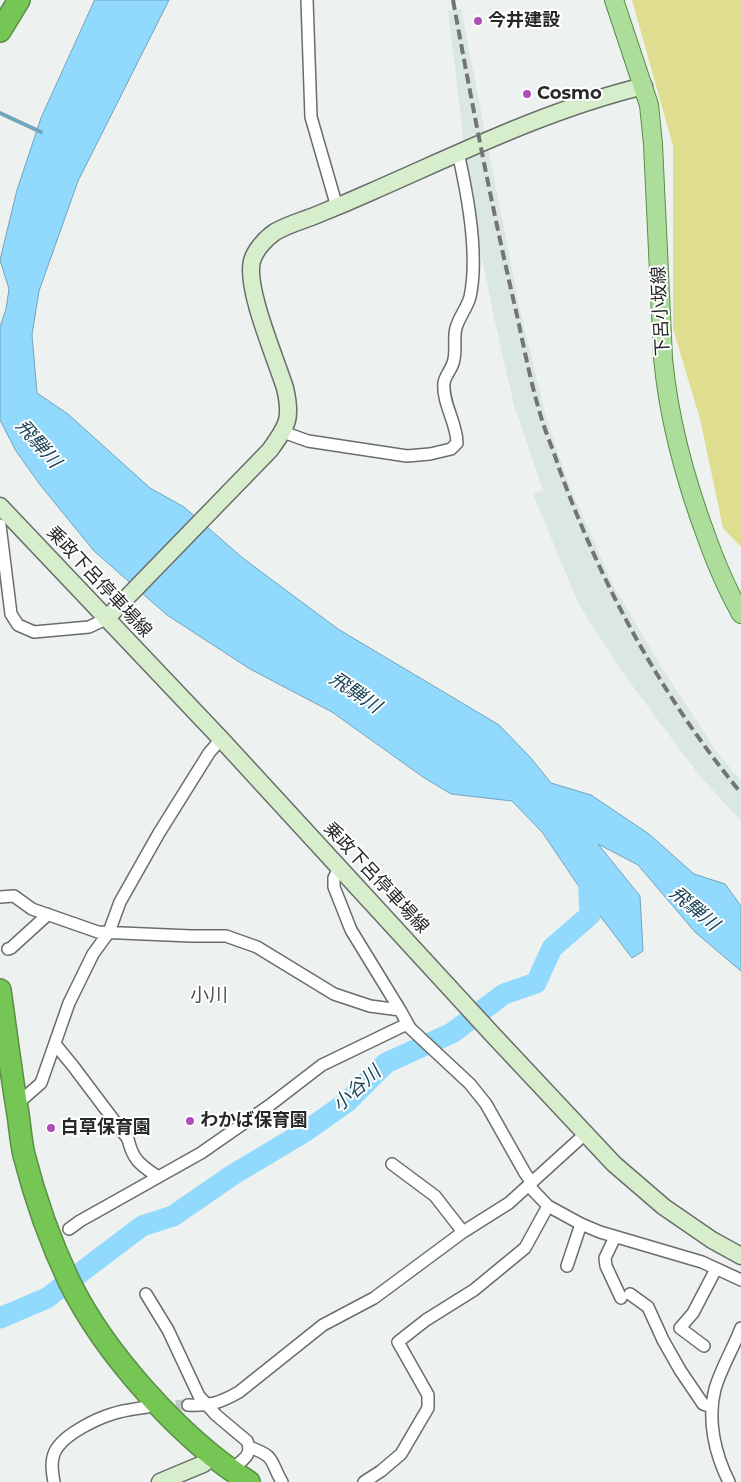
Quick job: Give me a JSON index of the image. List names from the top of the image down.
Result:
{
  "streets": {
    "main road": ["下呂小坂線", "乗政下呂停車場線"]
  },
  "districts": ["小川"],
  "water": ["飛騨川", "小谷川"],
  "places": [
    "今井建設",
    "Cosmo",
    "わかば保育園",
    "白草保育園"
  ]
}
